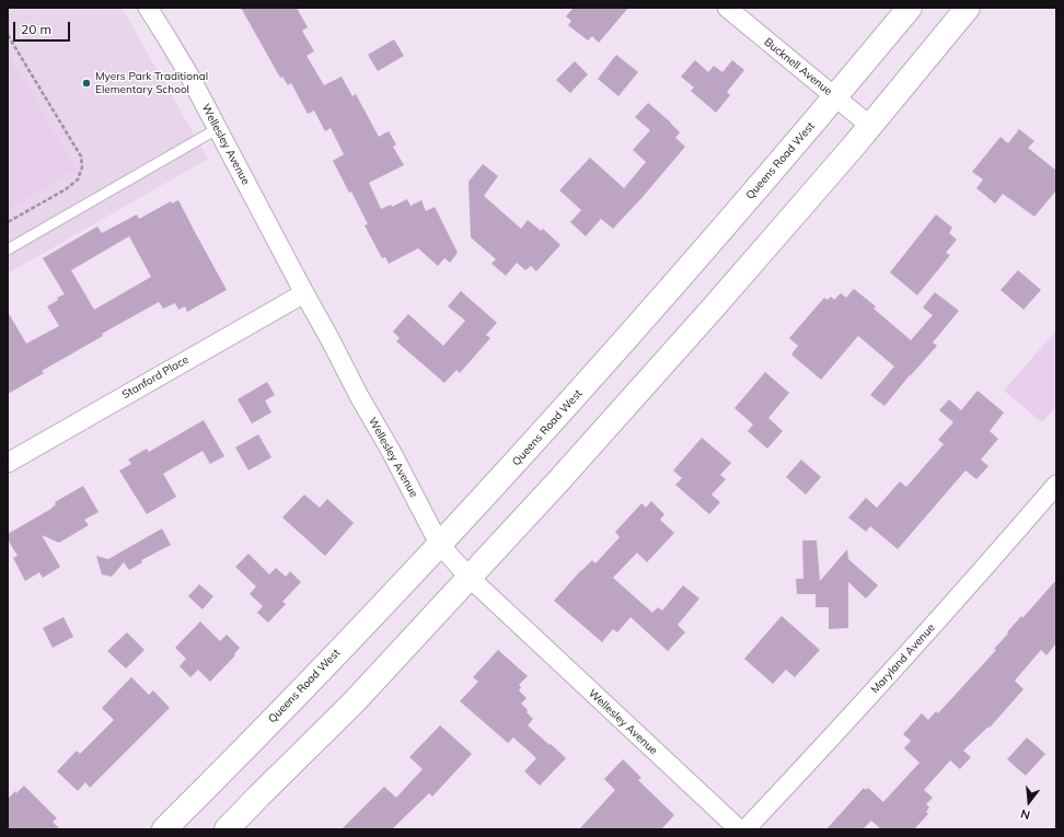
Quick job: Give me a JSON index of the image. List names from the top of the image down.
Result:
{
  "streets": {
    "street": [
      "Bucknell Avenue",
      "Wellesley Avenue",
      "Queens Road West",
      "Stanford Place",
      "Maryland Avenue"
    ]
  },
  "crossings": [
    ["Bucknell Avenue", "Queens Road West"],
    ["Wellesley Avenue", "Queens Road West"],
    ["Wellesley Avenue", "Stanford Place"]
  ],
  "places": ["Myers Park Traditional Elementary School"],
  "scale_bar": "20 m",
  "north": "bottom"
}
